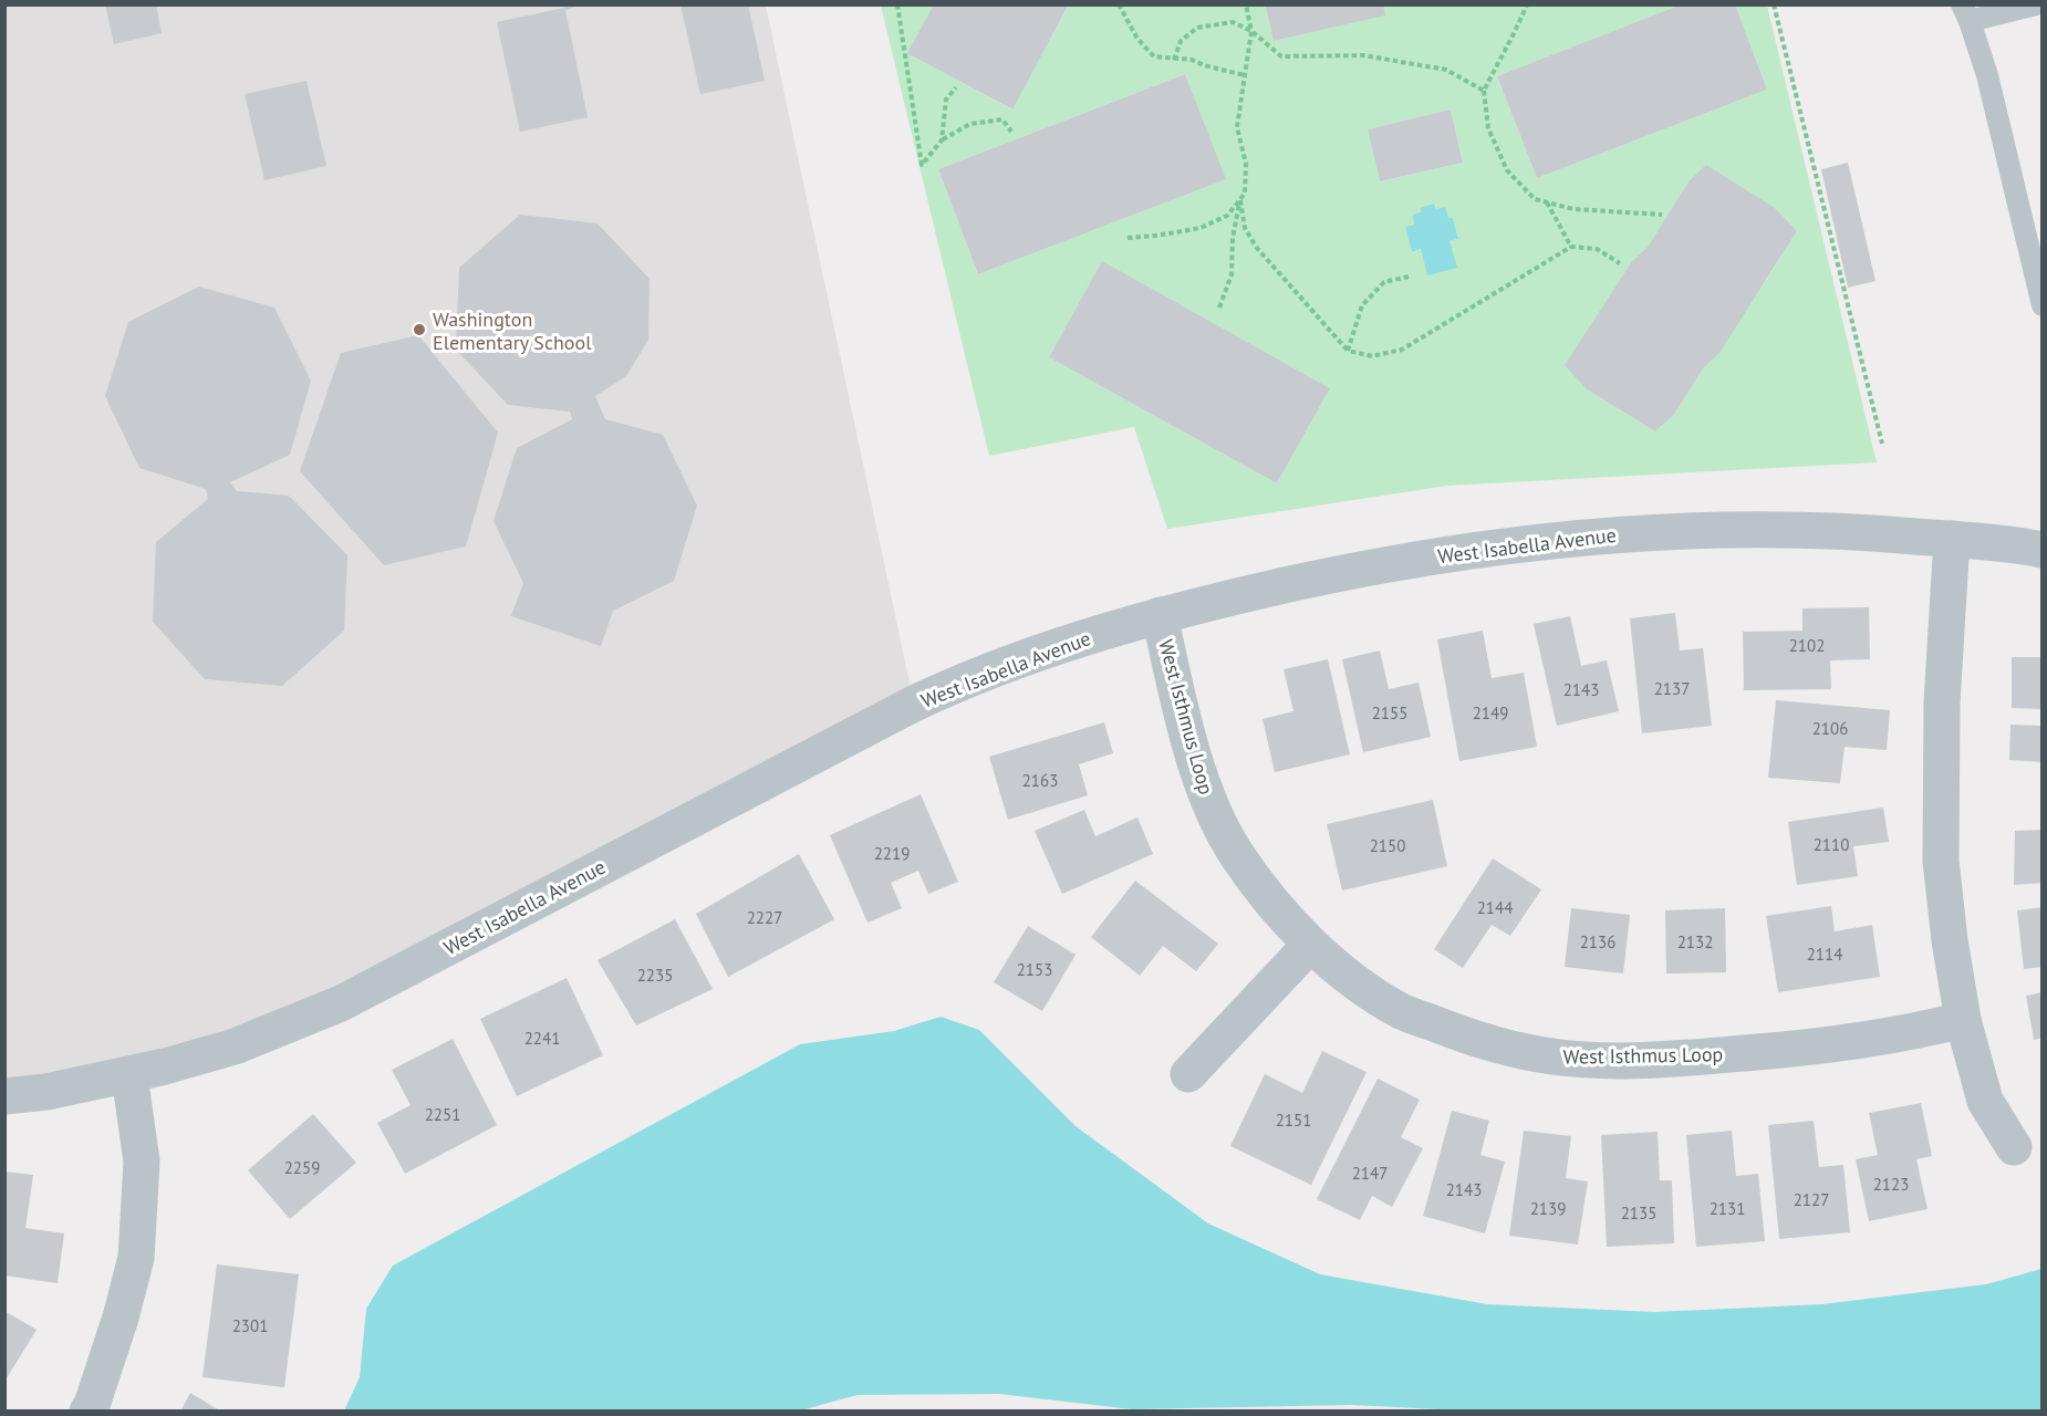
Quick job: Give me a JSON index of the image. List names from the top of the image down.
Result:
{
  "streets": {
    "street": ["West Isabella Avenue", "West Isthmus Loop"]
  },
  "crossings": [
    ["West Isabella Avenue", "West Isthmus Loop"]
  ],
  "places": ["Washington Elementary School"],
  "house_numbers": [
    "2102",
    "2137",
    "2143",
    "2155",
    "2149",
    "2106",
    "2163",
    "2110",
    "2150",
    "2219",
    "2144",
    "2227",
    "2136",
    "2132",
    "2114",
    "2153",
    "2235",
    "2241",
    "2251",
    "2151",
    "2259",
    "2147",
    "2123",
    "2143",
    "2127",
    "2139",
    "2131",
    "2135",
    "2301"
  ]
}
